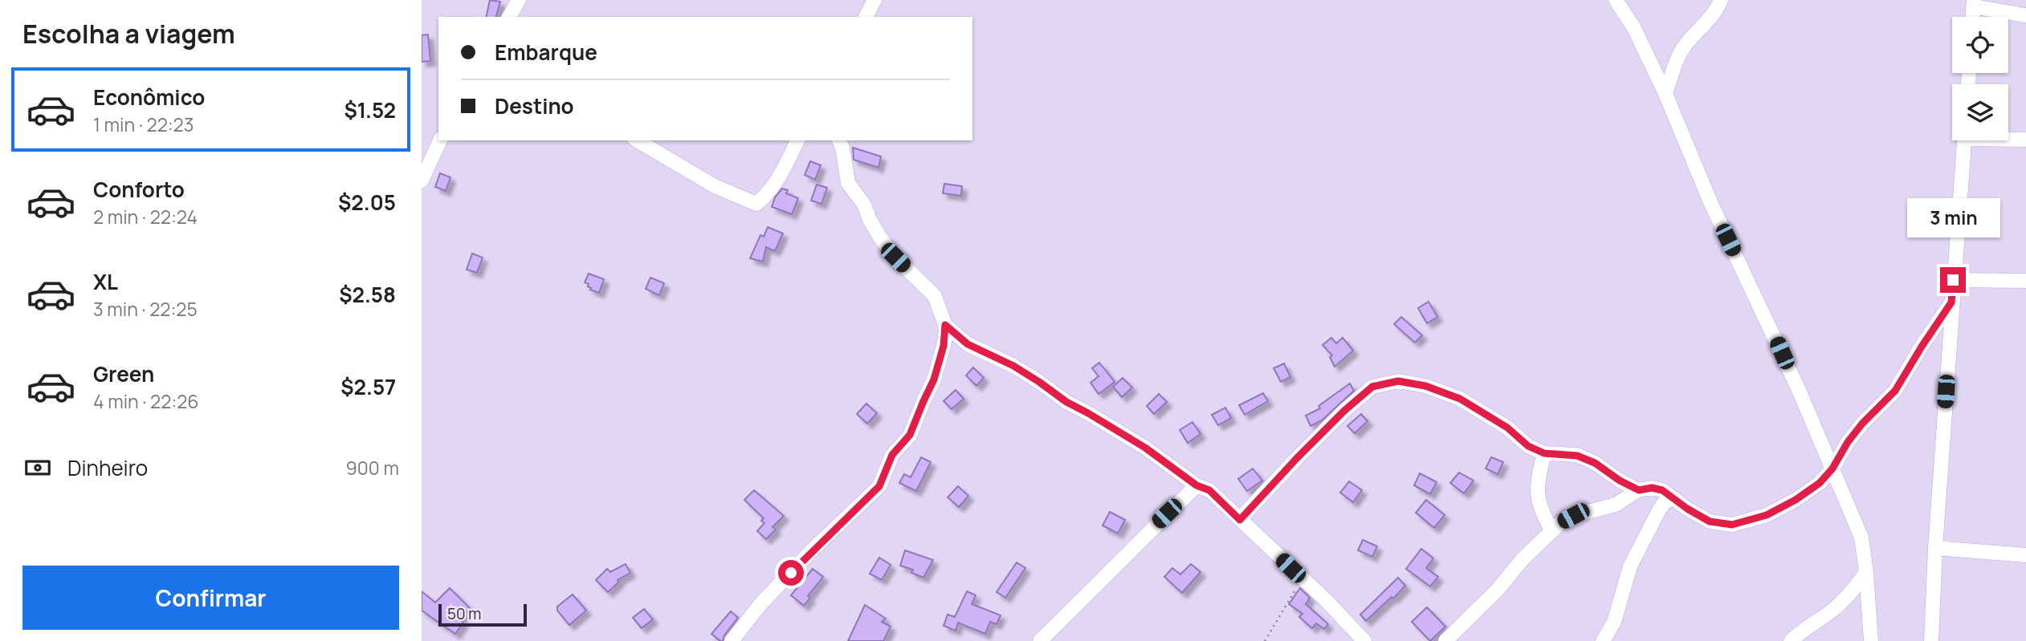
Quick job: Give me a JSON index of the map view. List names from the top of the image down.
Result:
{
  "scale_bar": "50 m",
  "page": {
    "heading": "Escolha a viagem",
    "banner": ["Embarque", "Destino"],
    "list": [
      {
        "name": "Econômico",
        "note": "1 min · 22:23",
        "value": "$1.52"
      },
      {
        "name": "Conforto",
        "note": "2 min · 22:24",
        "value": "$2.05"
      },
      {
        "name": "XL",
        "note": "3 min · 22:25",
        "value": "$2.58"
      },
      {
        "name": "Green",
        "note": "4 min · 22:26",
        "value": "$2.57"
      }
    ],
    "bubble": "3 min",
    "pay": ["Dinheiro", "900 m"],
    "buttons": "Confirmar",
    "scale": "50 m"
  }
}
